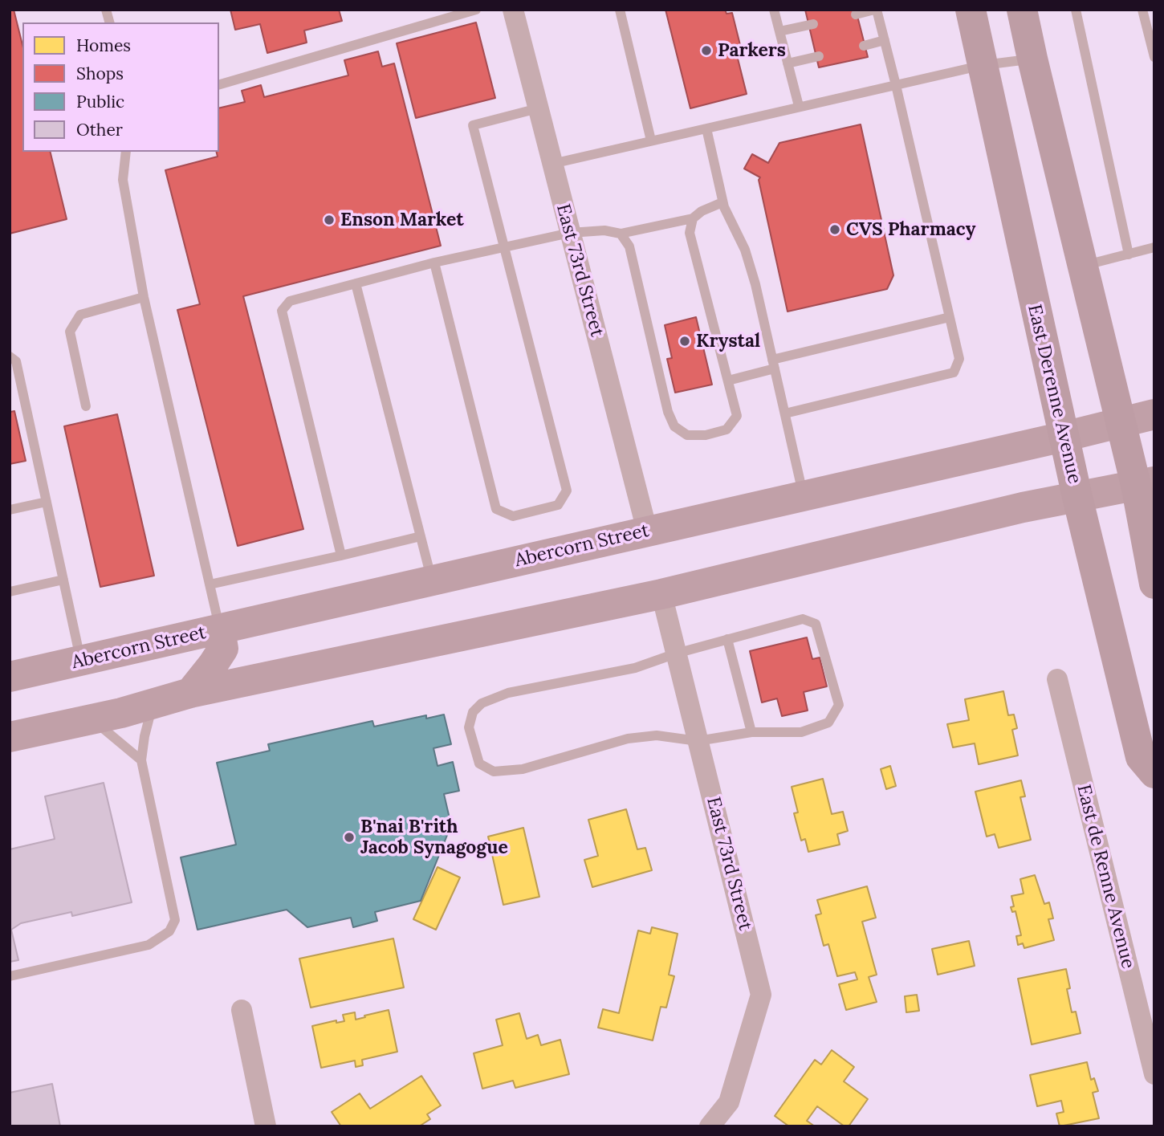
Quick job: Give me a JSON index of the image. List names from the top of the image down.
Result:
{
  "streets": {
    "highway": ["East Derenne Avenue"],
    "main road": ["Abercorn Street"],
    "street": ["East 73rd Street", "East de Renne Avenue"]
  },
  "crossings": [
    ["East 73rd Street", "Abercorn Street"],
    ["East Derenne Avenue", "Abercorn Street"]
  ],
  "places": [
    "Parkers",
    "Enson Market",
    "CVS Pharmacy",
    "Krystal",
    "B'nai B'rith Jacob Synagogue"
  ],
  "legend": [
    "Homes",
    "Shops",
    "Public",
    "Other"
  ]
}
